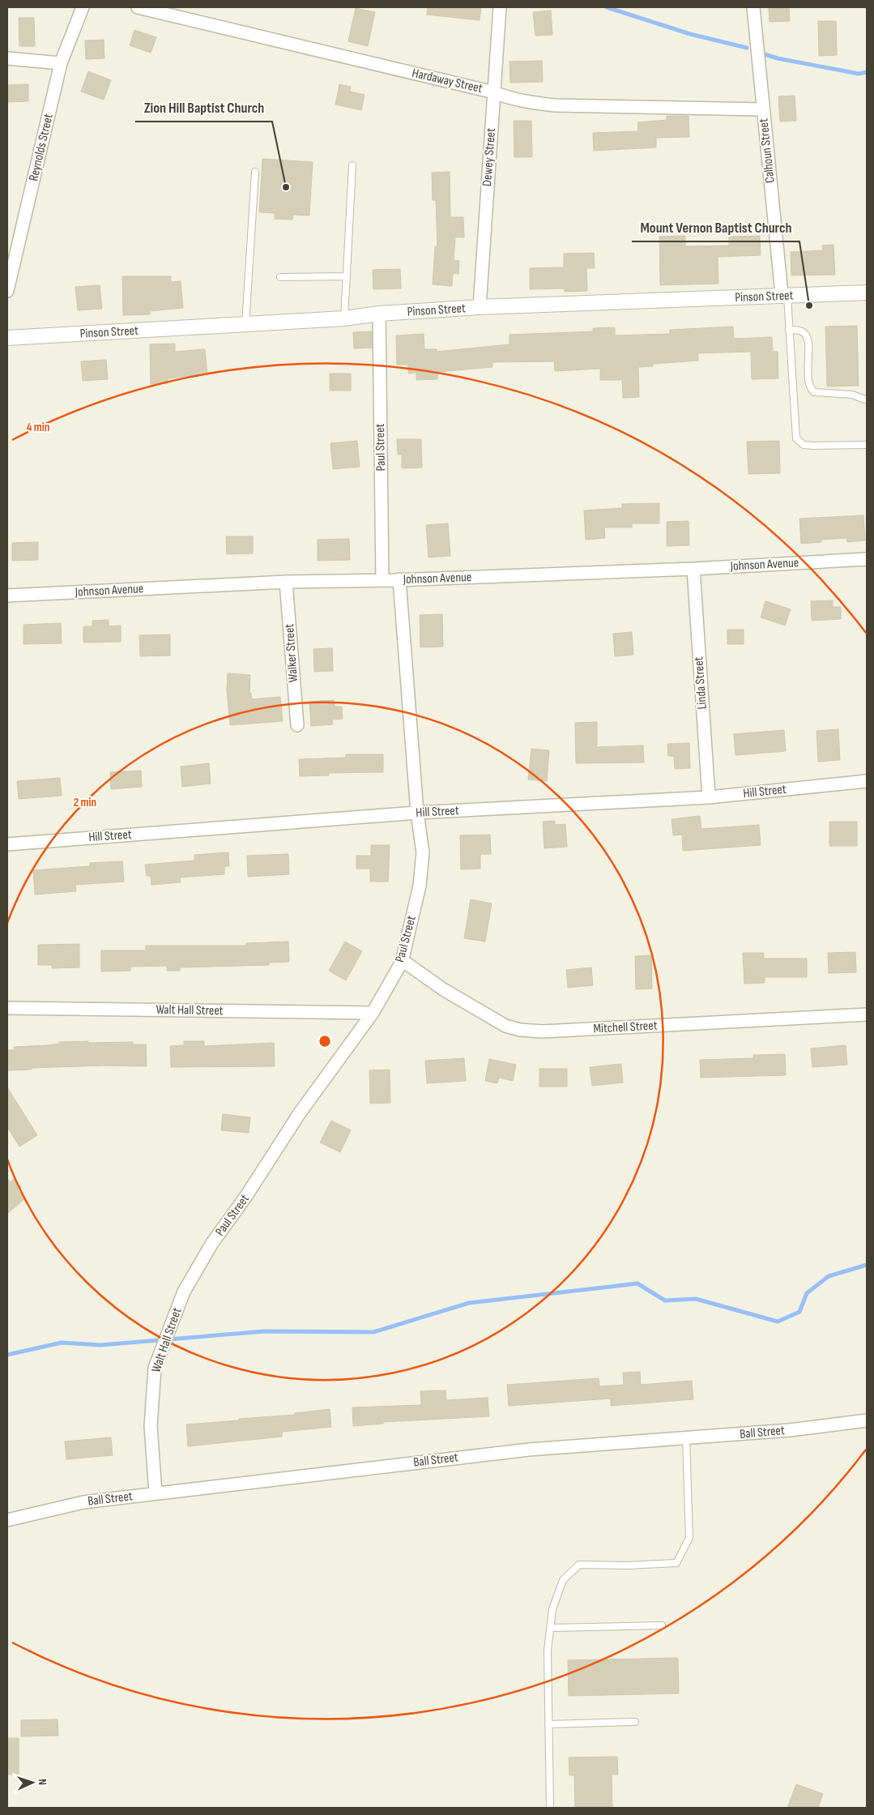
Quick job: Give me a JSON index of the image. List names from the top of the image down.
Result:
{
  "streets": {
    "street": [
      "Hardaway Street",
      "Reynolds Street",
      "Calhoun Street",
      "Dewey Street",
      "Pinson Street",
      "Paul Street",
      "Johnson Avenue",
      "Walker Street",
      "Linda Street",
      "Hill Street",
      "Walt Hall Street",
      "Mitchell Street",
      "Ball Street"
    ]
  },
  "crossings": [
    ["Hardaway Street", "Calhoun Street"],
    ["Hardaway Street", "Dewey Street"],
    ["Calhoun Street", "Pinson Street"],
    ["Dewey Street", "Pinson Street"],
    ["Pinson Street", "Paul Street"],
    ["Paul Street", "Johnson Avenue"],
    ["Paul Street", "Hill Street"],
    ["Paul Street", "Walt Hall Street"],
    ["Paul Street", "Mitchell Street"],
    ["Johnson Avenue", "Walker Street"],
    ["Johnson Avenue", "Linda Street"],
    ["Linda Street", "Hill Street"],
    ["Walt Hall Street", "Ball Street"]
  ],
  "places": ["Zion Hill Baptist Church", "Mount Vernon Baptist Church"],
  "north": "right",
  "rings": ["4 min", "2 min"]
}
